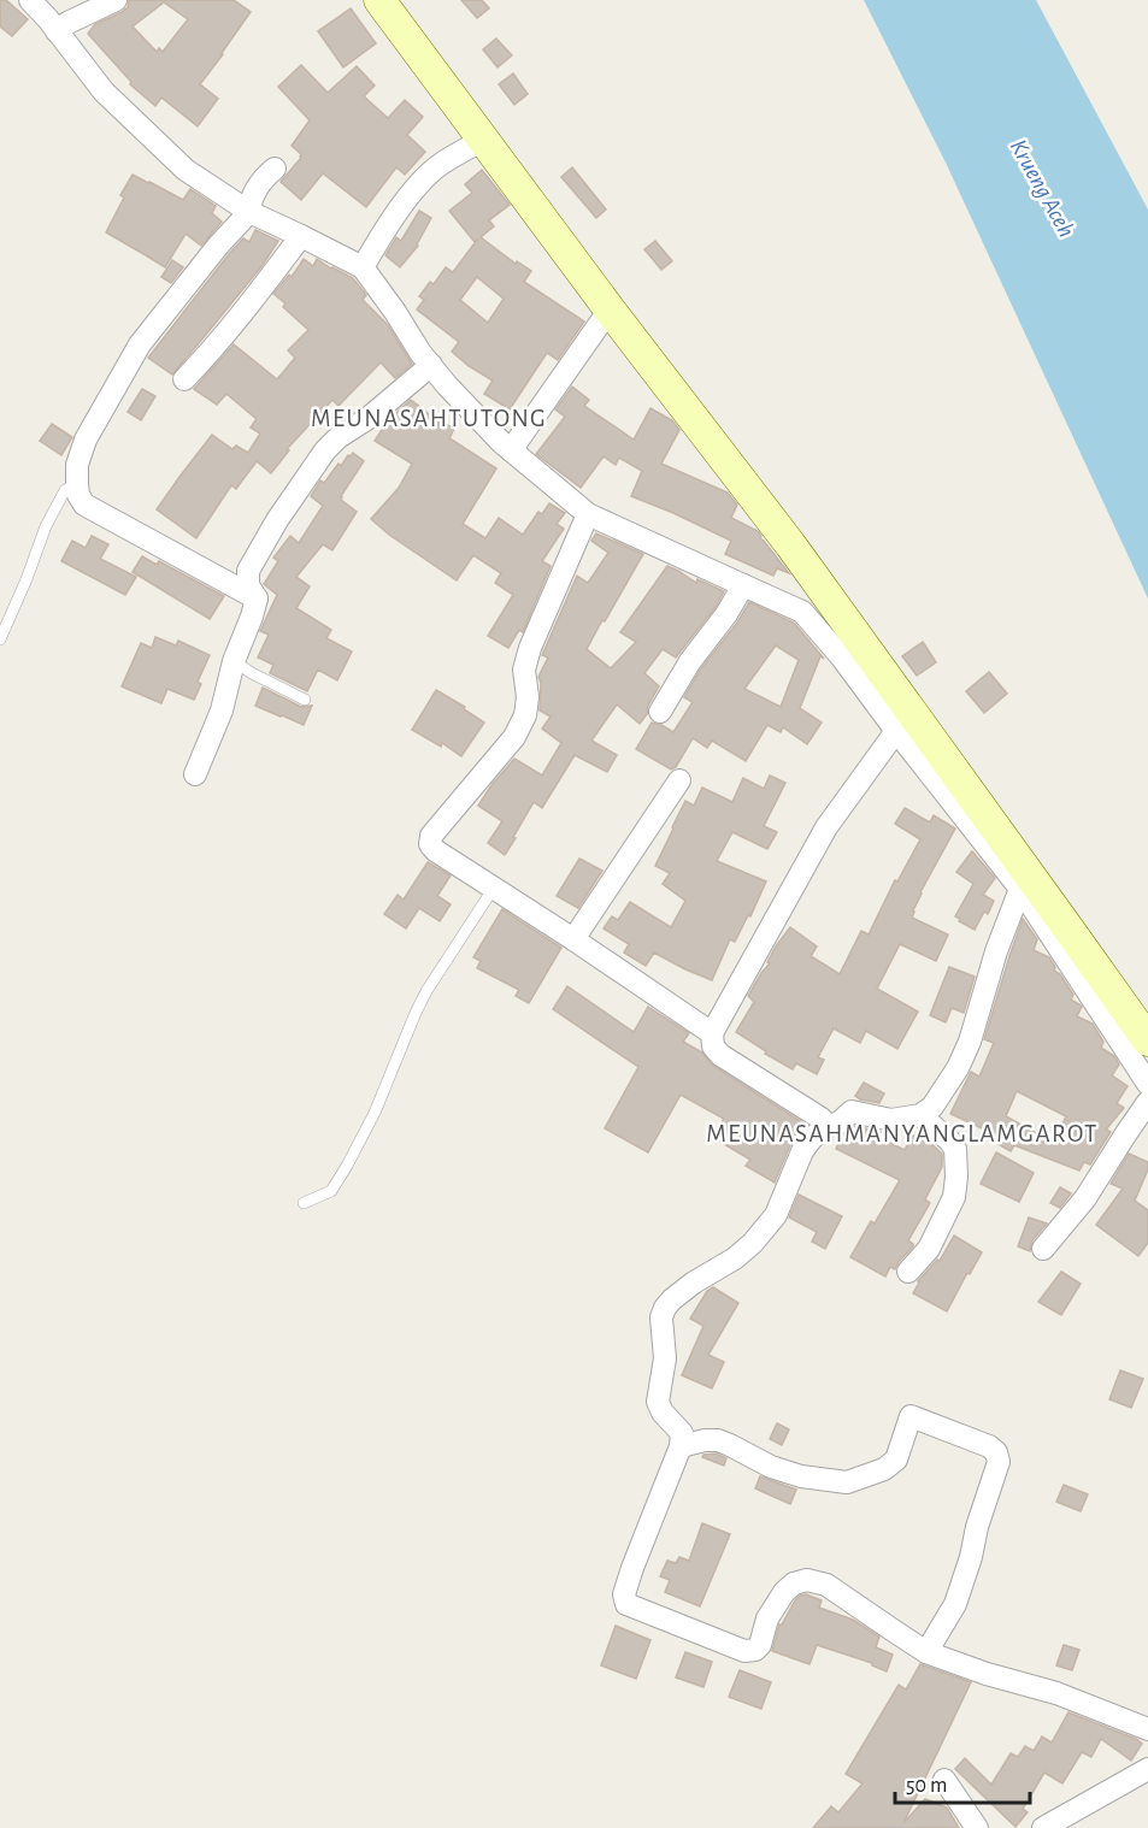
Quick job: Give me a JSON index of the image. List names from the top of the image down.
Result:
{
  "districts": ["MEUNASAHTUTONG", "MEUNASAHMANYANGLAMGAROT"],
  "water": ["Krueng Aceh"],
  "scale_bar": "50 m"
}
